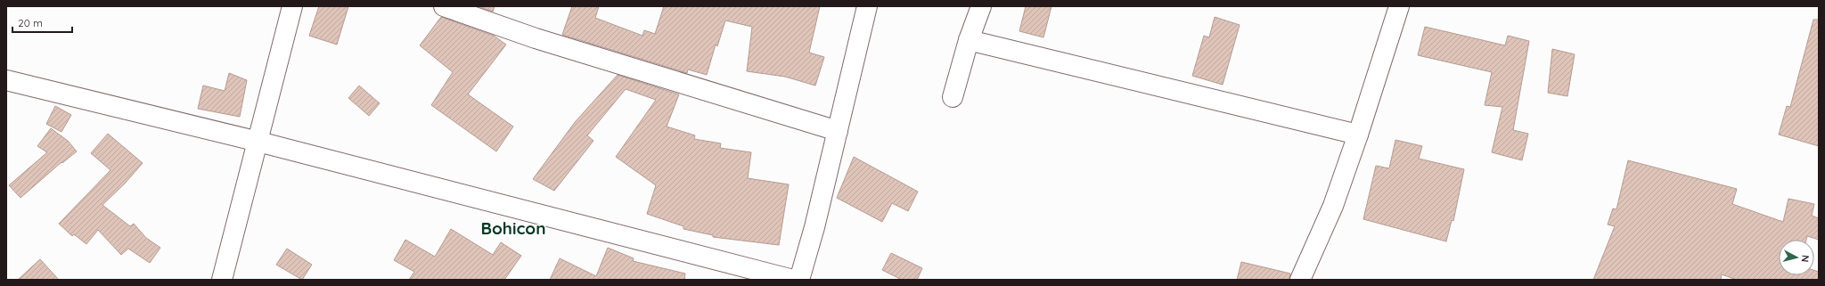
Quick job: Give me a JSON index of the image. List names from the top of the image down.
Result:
{
  "districts": ["Bohicon"],
  "scale_bar": "20 m",
  "north": "right"
}
